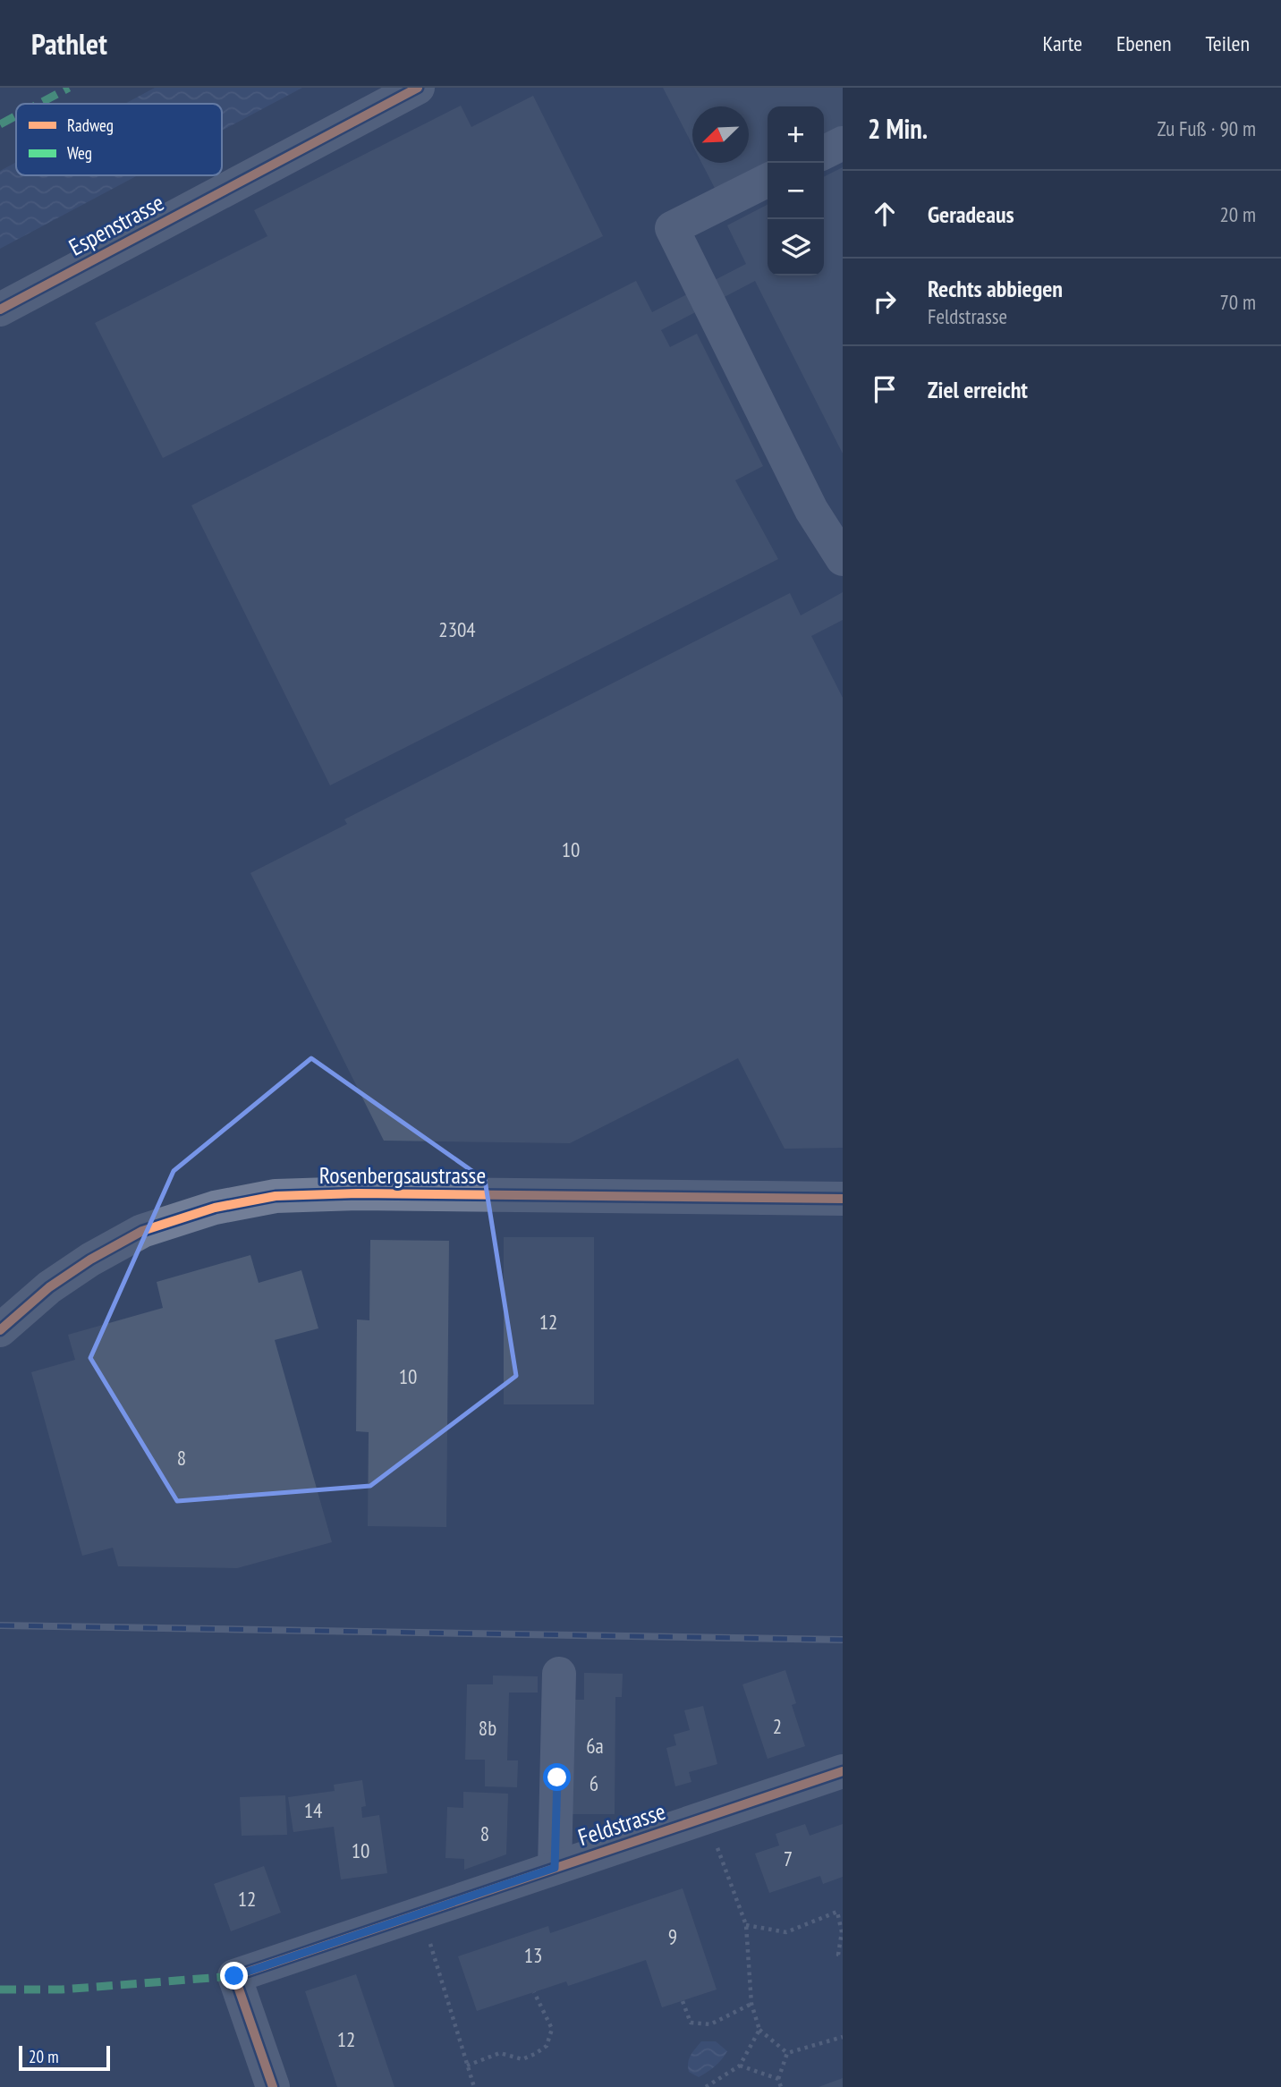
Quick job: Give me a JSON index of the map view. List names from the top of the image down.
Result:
{
  "streets": {
    "street": ["Espenstrasse", "Rosenbergsaustrasse", "Feldstrasse"]
  },
  "house_numbers": [
    "2304",
    "10",
    "12",
    "10",
    "8",
    "2",
    "8b",
    "6a",
    "6",
    "14",
    "8",
    "10",
    "7",
    "12",
    "9",
    "13",
    "12"
  ],
  "legend": ["Radweg", "Weg"],
  "scale_bar": "20 m",
  "north": "bottom left",
  "page": {
    "header": "Pathlet",
    "nav": ["Karte", "Ebenen", "Teilen"],
    "heading": ["2 Min.", "Zu Fuß · 90 m"],
    "map_buttons": ["+", "−"],
    "list": [
      ["Geradeaus", "20 m"],
      ["Rechts abbiegen", "Feldstrasse", "70 m"],
      "Ziel erreicht"
    ],
    "scale": "20 m"
  }
}
